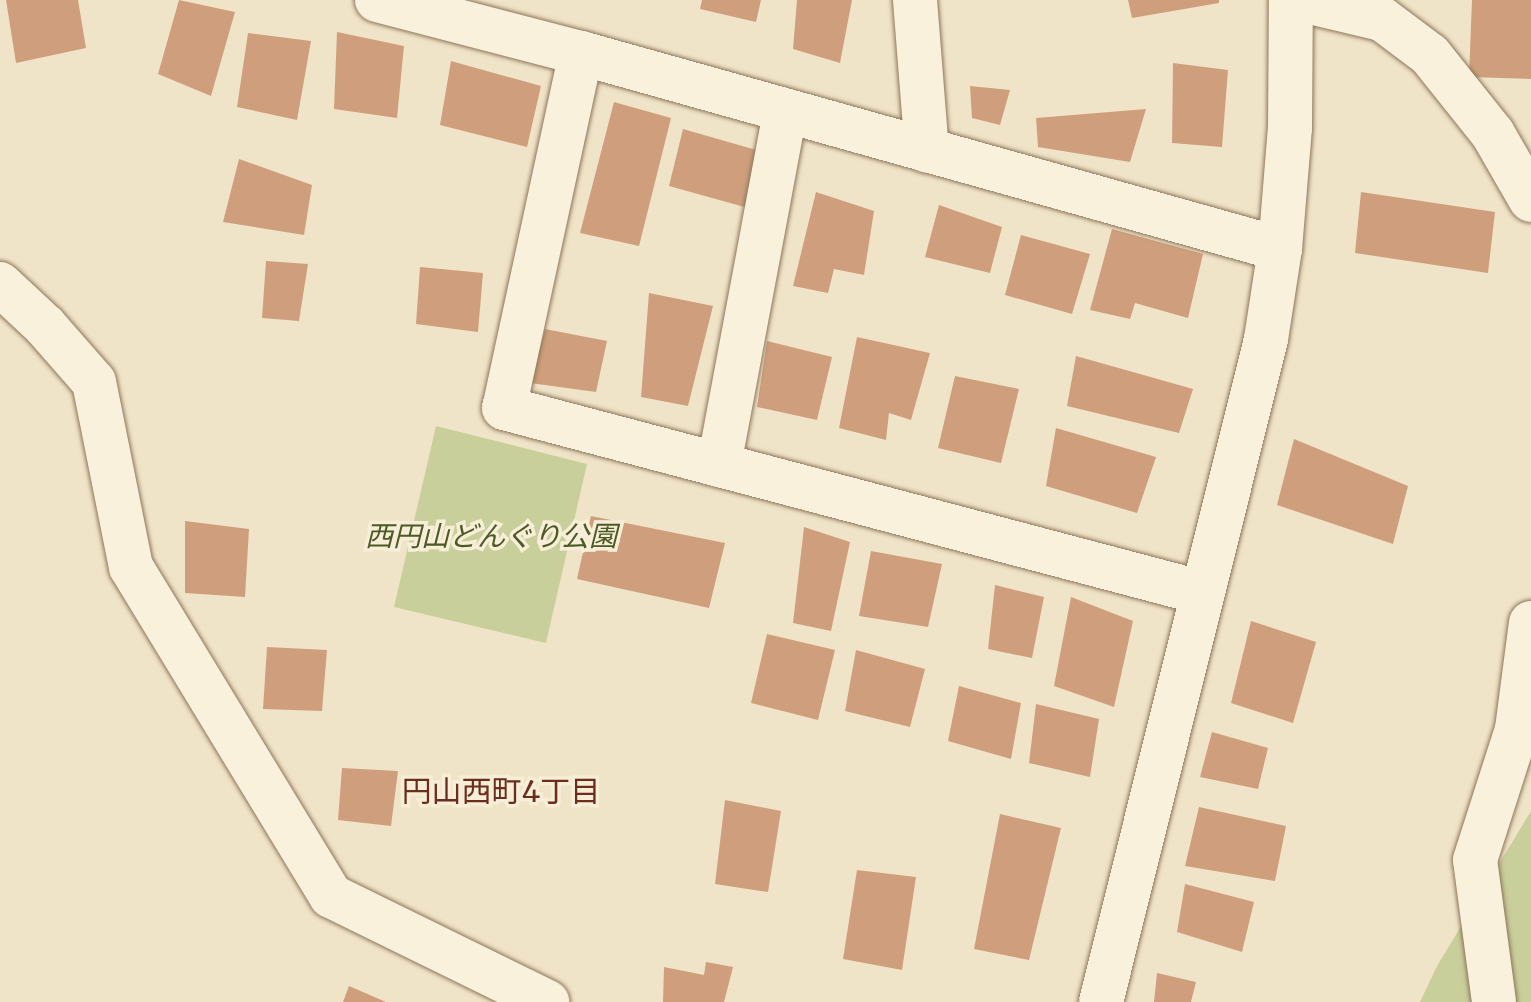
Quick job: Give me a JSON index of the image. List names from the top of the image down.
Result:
{
  "districts": ["円山西町4丁目"],
  "parks": ["西円山どんぐり公園"]
}
